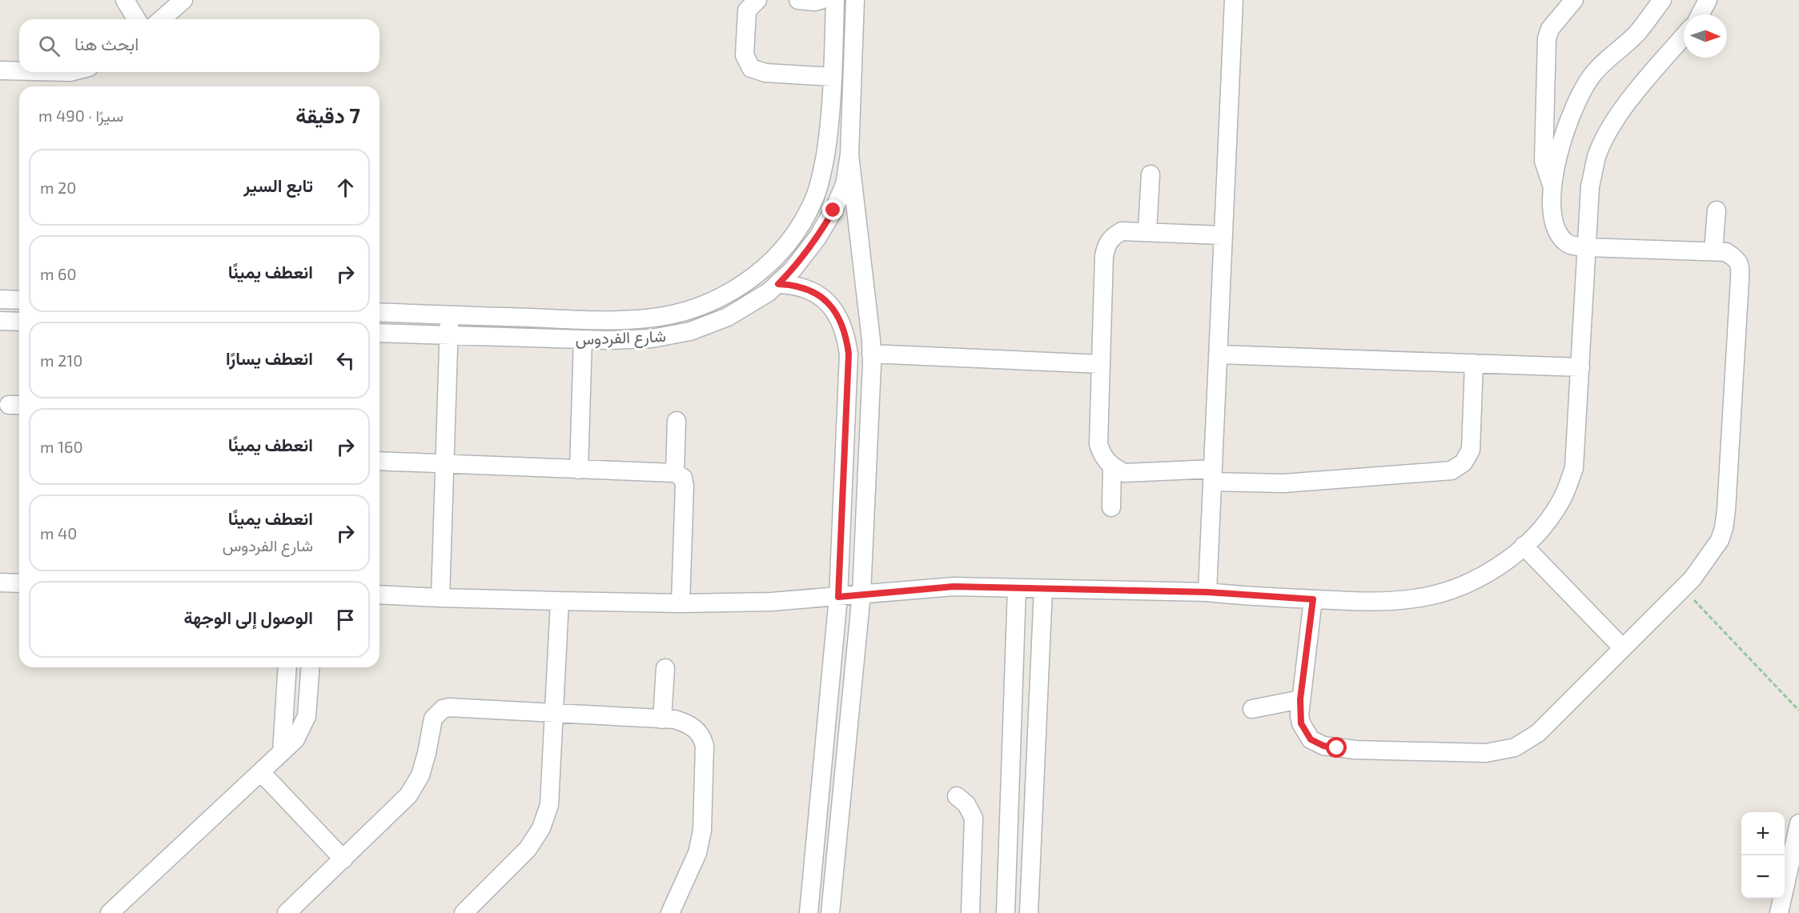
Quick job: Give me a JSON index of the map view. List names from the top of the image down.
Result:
{
  "streets": {
    "street": ["شارع الفردوس"]
  },
  "north": "right",
  "page": {
    "search": "ابحث هنا",
    "heading": ["7 دقيقة", "سيرًا · 490 m"],
    "list": [
      ["تابع السير", "20 m"],
      ["انعطف يمينًا", "60 m"],
      ["انعطف يسارًا", "210 m"],
      ["انعطف يمينًا", "160 m"],
      ["انعطف يمينًا", "شارع الفردوس", "40 m"],
      "الوصول إلى الوجهة"
    ],
    "map_buttons": ["+", "−"]
  }
}
